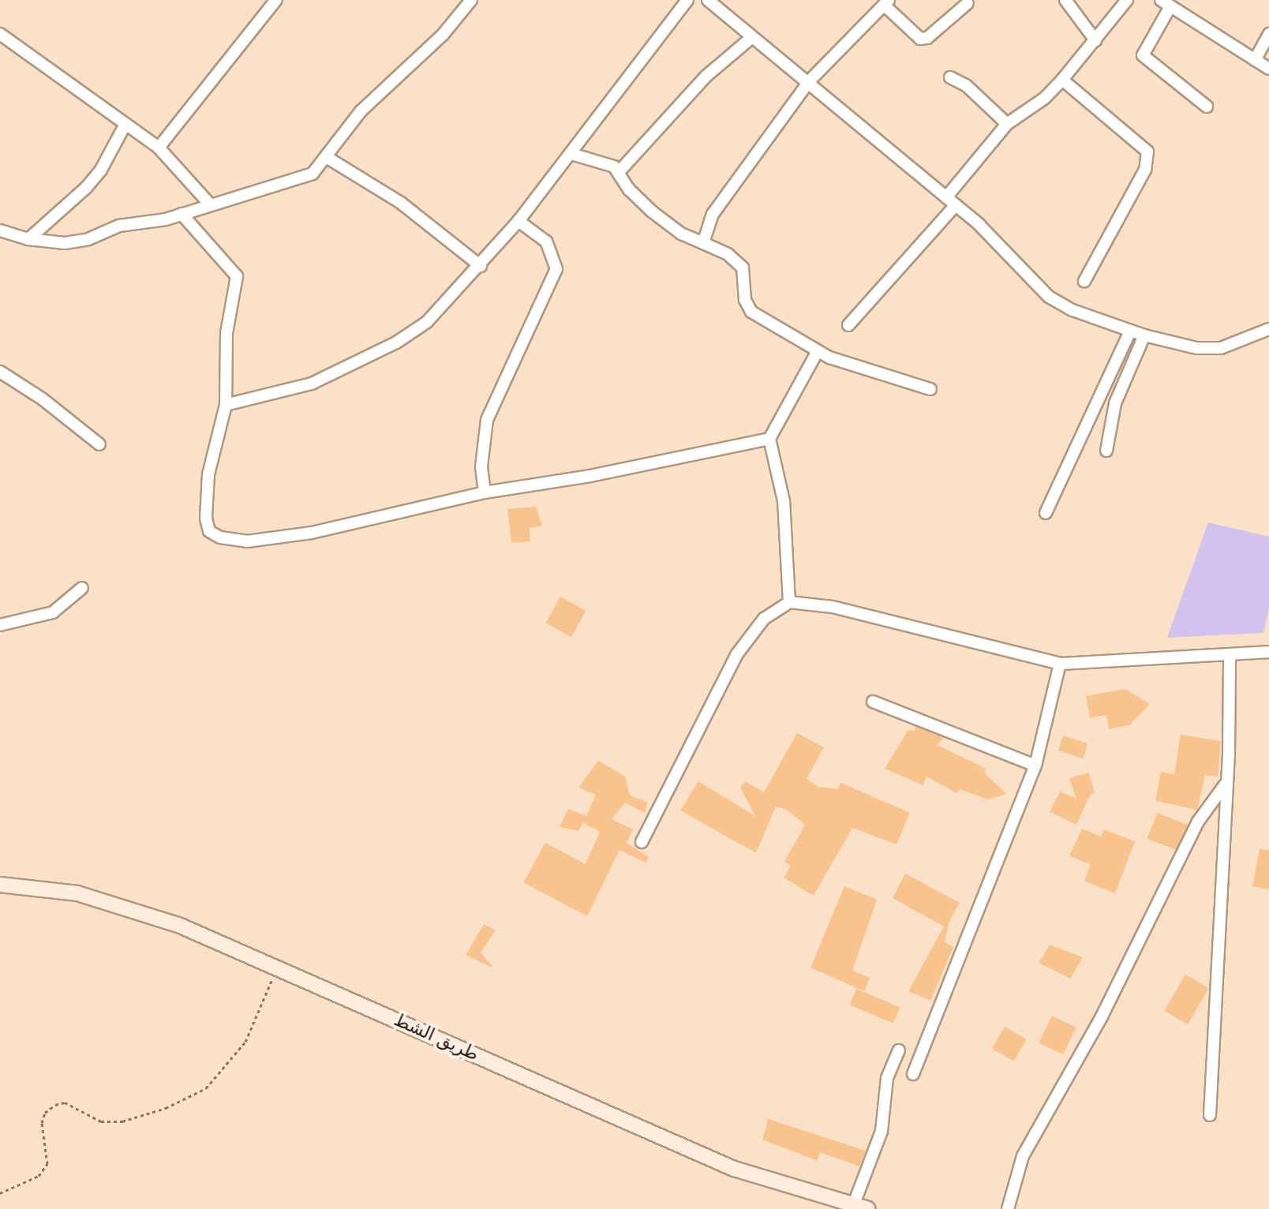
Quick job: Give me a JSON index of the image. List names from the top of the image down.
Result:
{
  "streets": {
    "main road": ["طريق الشط"]
  }
}
